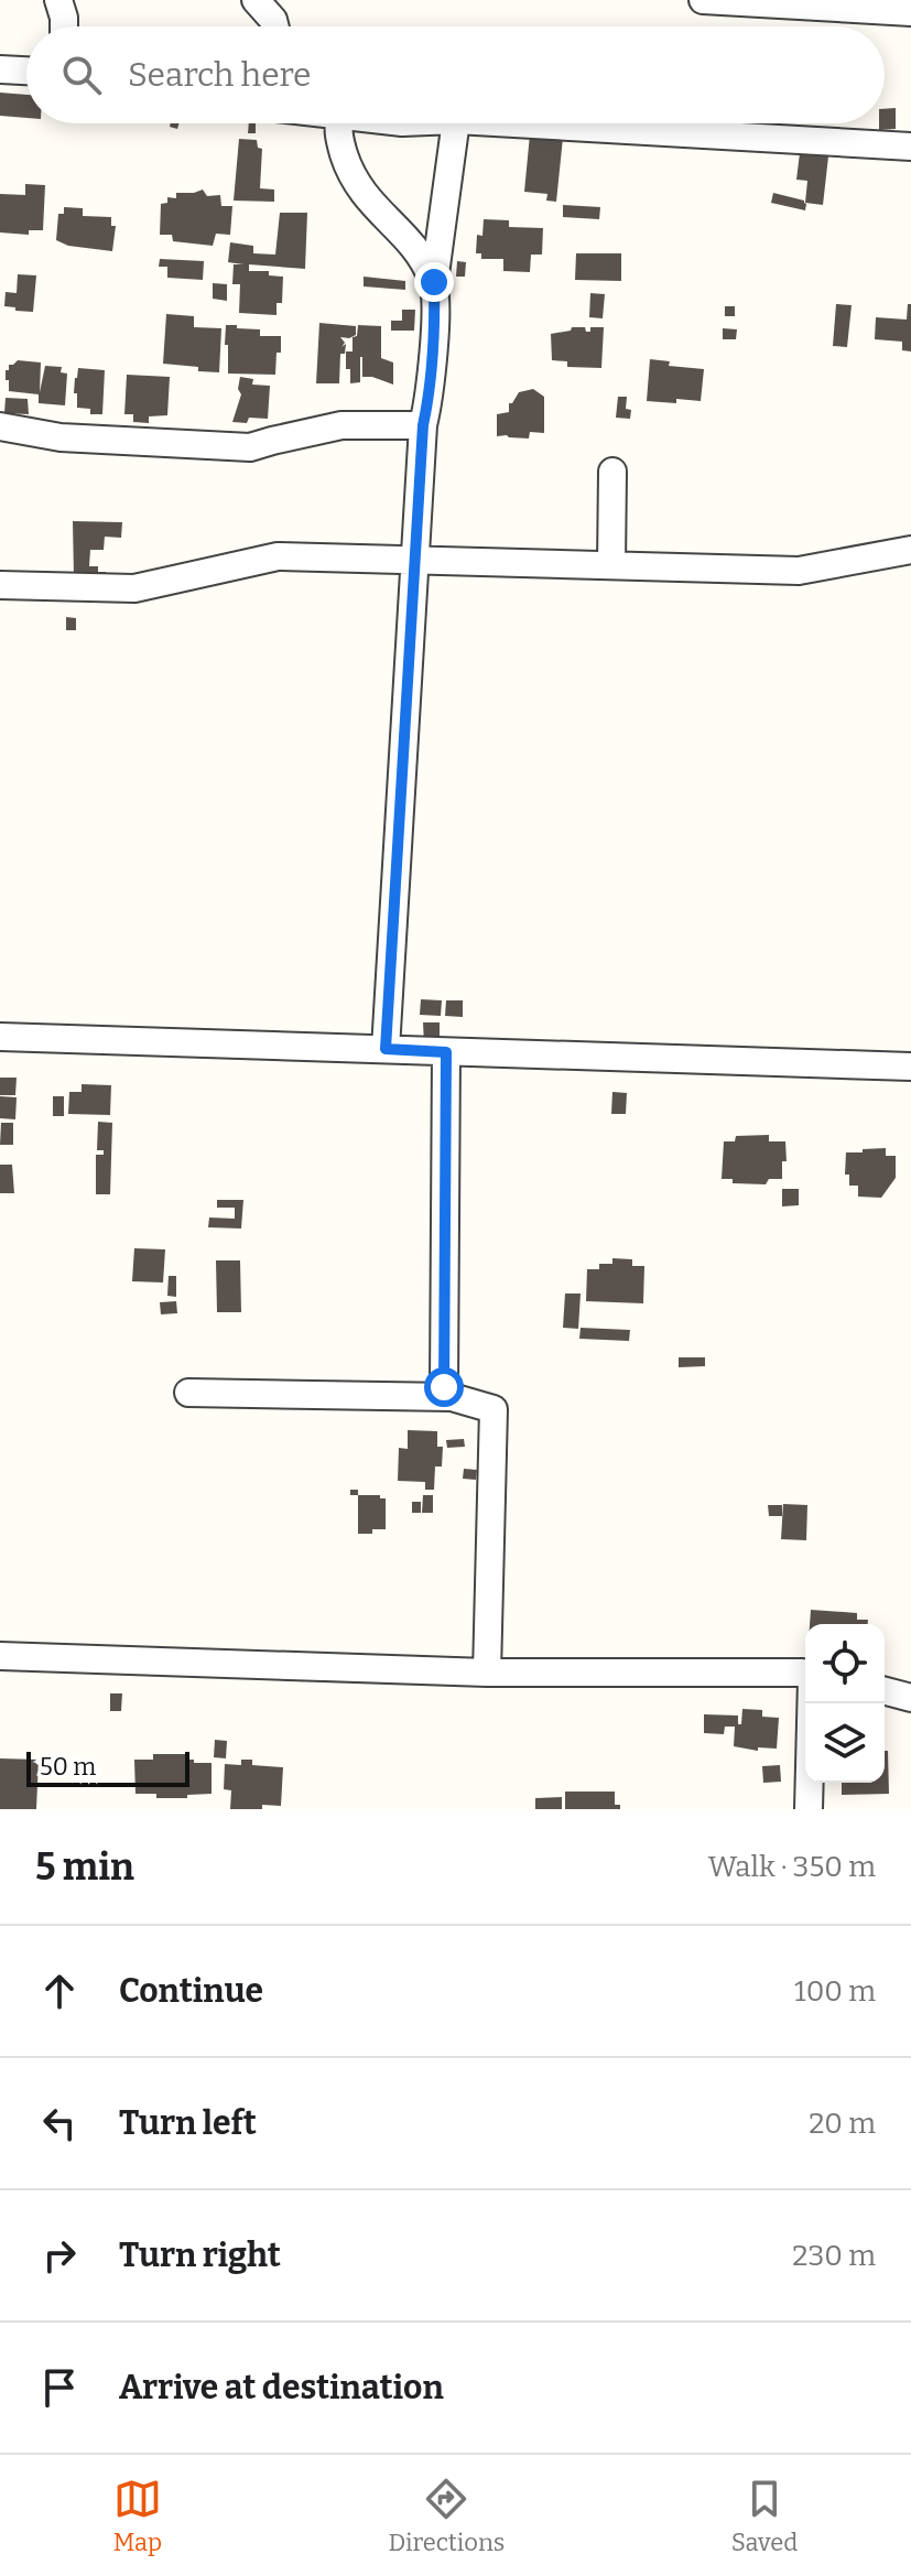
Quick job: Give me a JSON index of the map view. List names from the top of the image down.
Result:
{
  "scale_bar": "50 m",
  "page": {
    "search": "Search here",
    "scale": "50 m",
    "heading": ["5 min", "Walk · 350 m"],
    "list": [
      ["Continue", "100 m"],
      ["Turn left", "20 m"],
      ["Turn right", "230 m"],
      "Arrive at destination"
    ],
    "nav": ["Map", "Directions", "Saved"]
  }
}
